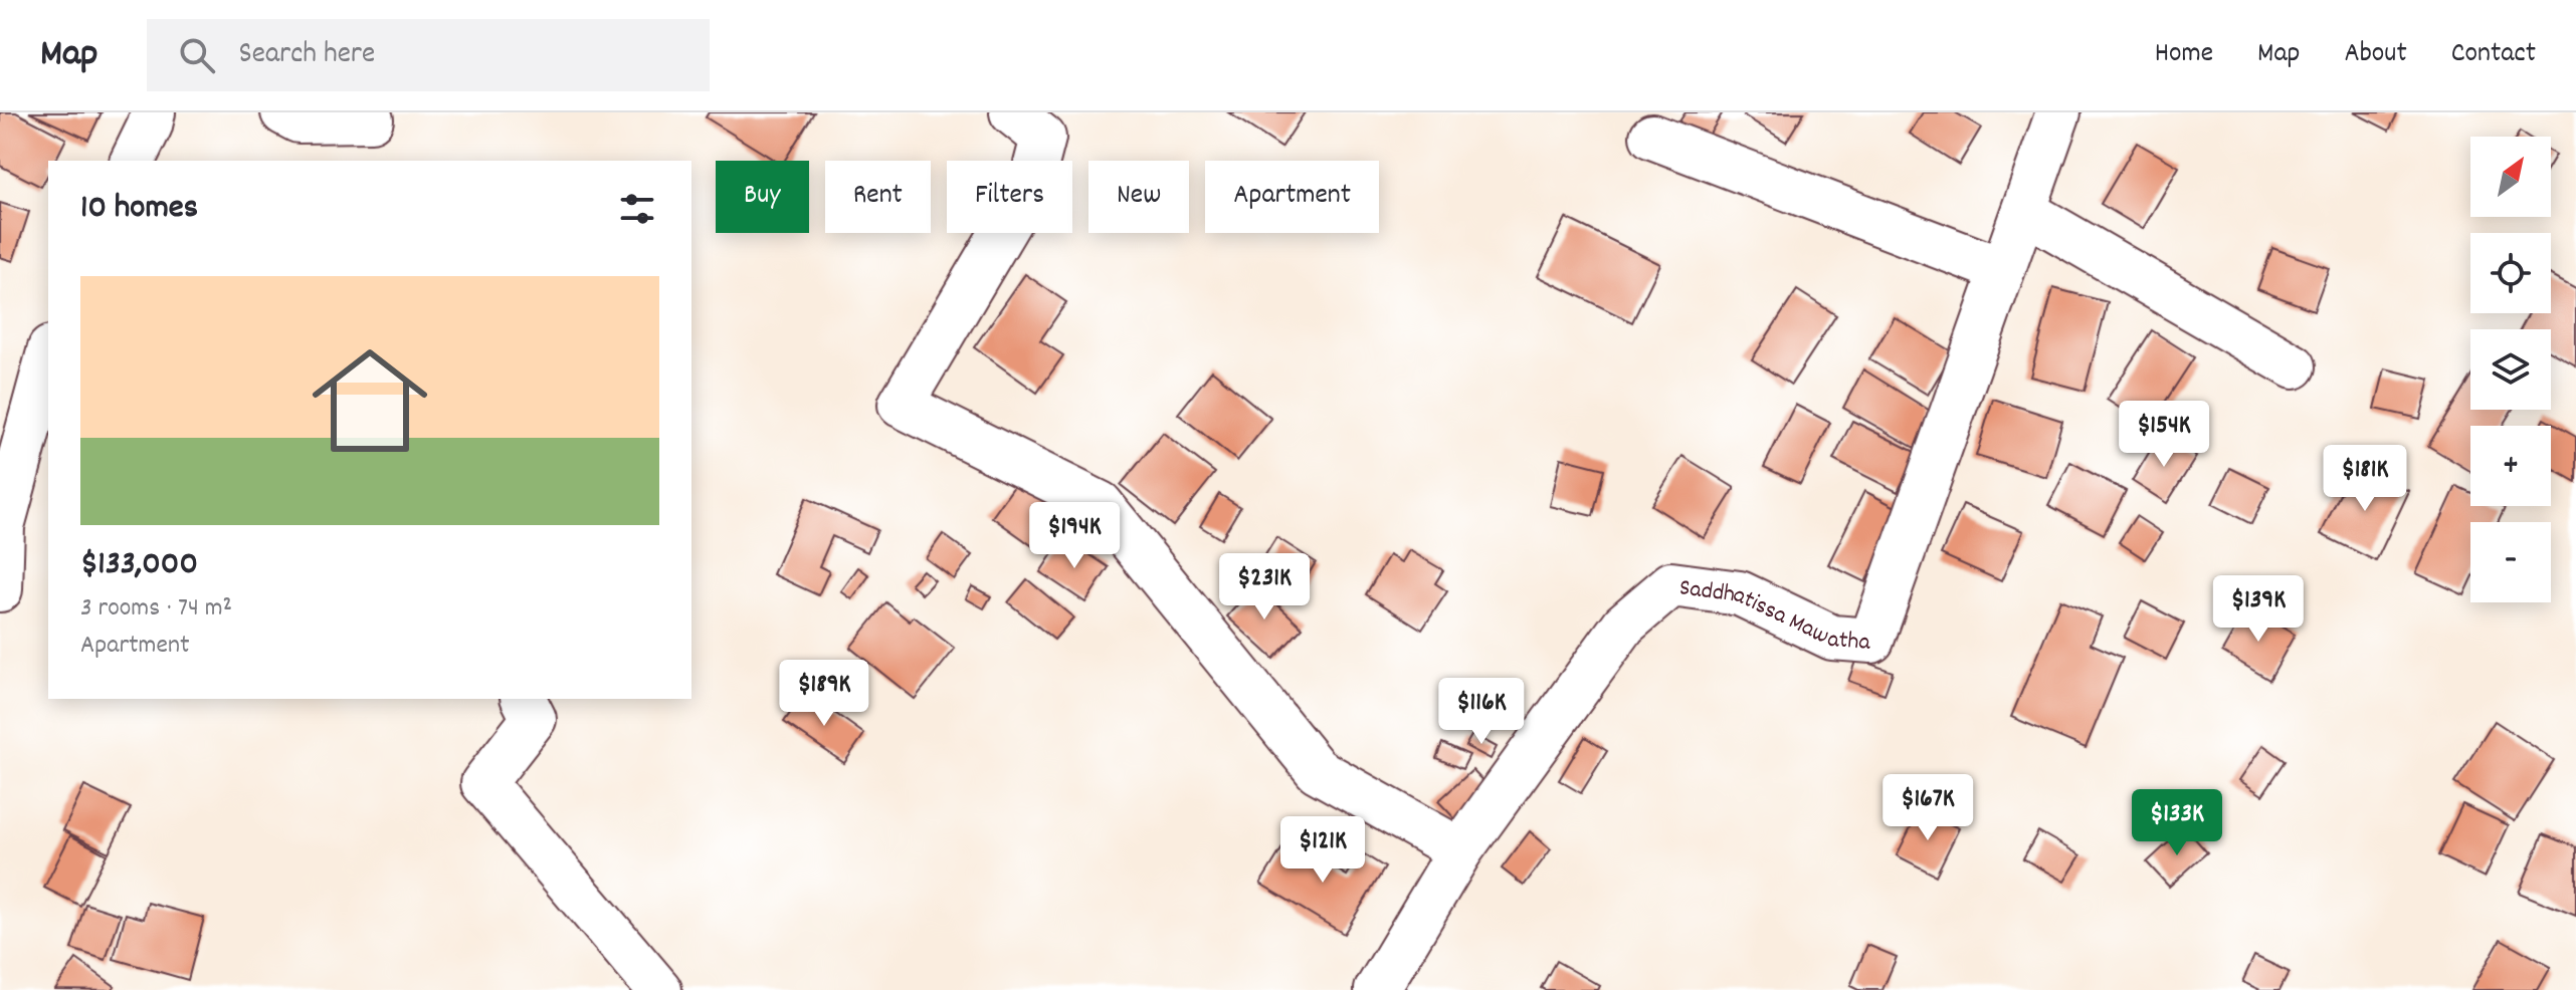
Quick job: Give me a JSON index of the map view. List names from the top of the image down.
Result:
{
  "streets": {
    "street": ["Saddhatissa Mawatha"]
  },
  "north": "top right",
  "page": {
    "header": "Map",
    "search": "Search here",
    "nav": [
      "Home",
      "Map",
      "About",
      "Contact"
    ],
    "map_buttons": ["+", "−"],
    "chip": [
      "Buy",
      "Rent",
      "Filters",
      "New",
      "Apartment"
    ],
    "heading": "10 homes",
    "list": [
      {
        "name": "$133,000",
        "note": "3 rooms · 74 m² · Apartment"
      }
    ],
    "price": [
      "$154K",
      "$181K",
      "$194K",
      "$231K",
      "$139K",
      "$189K",
      "$116K",
      "$167K",
      "$133K",
      "$121K"
    ]
  }
}
